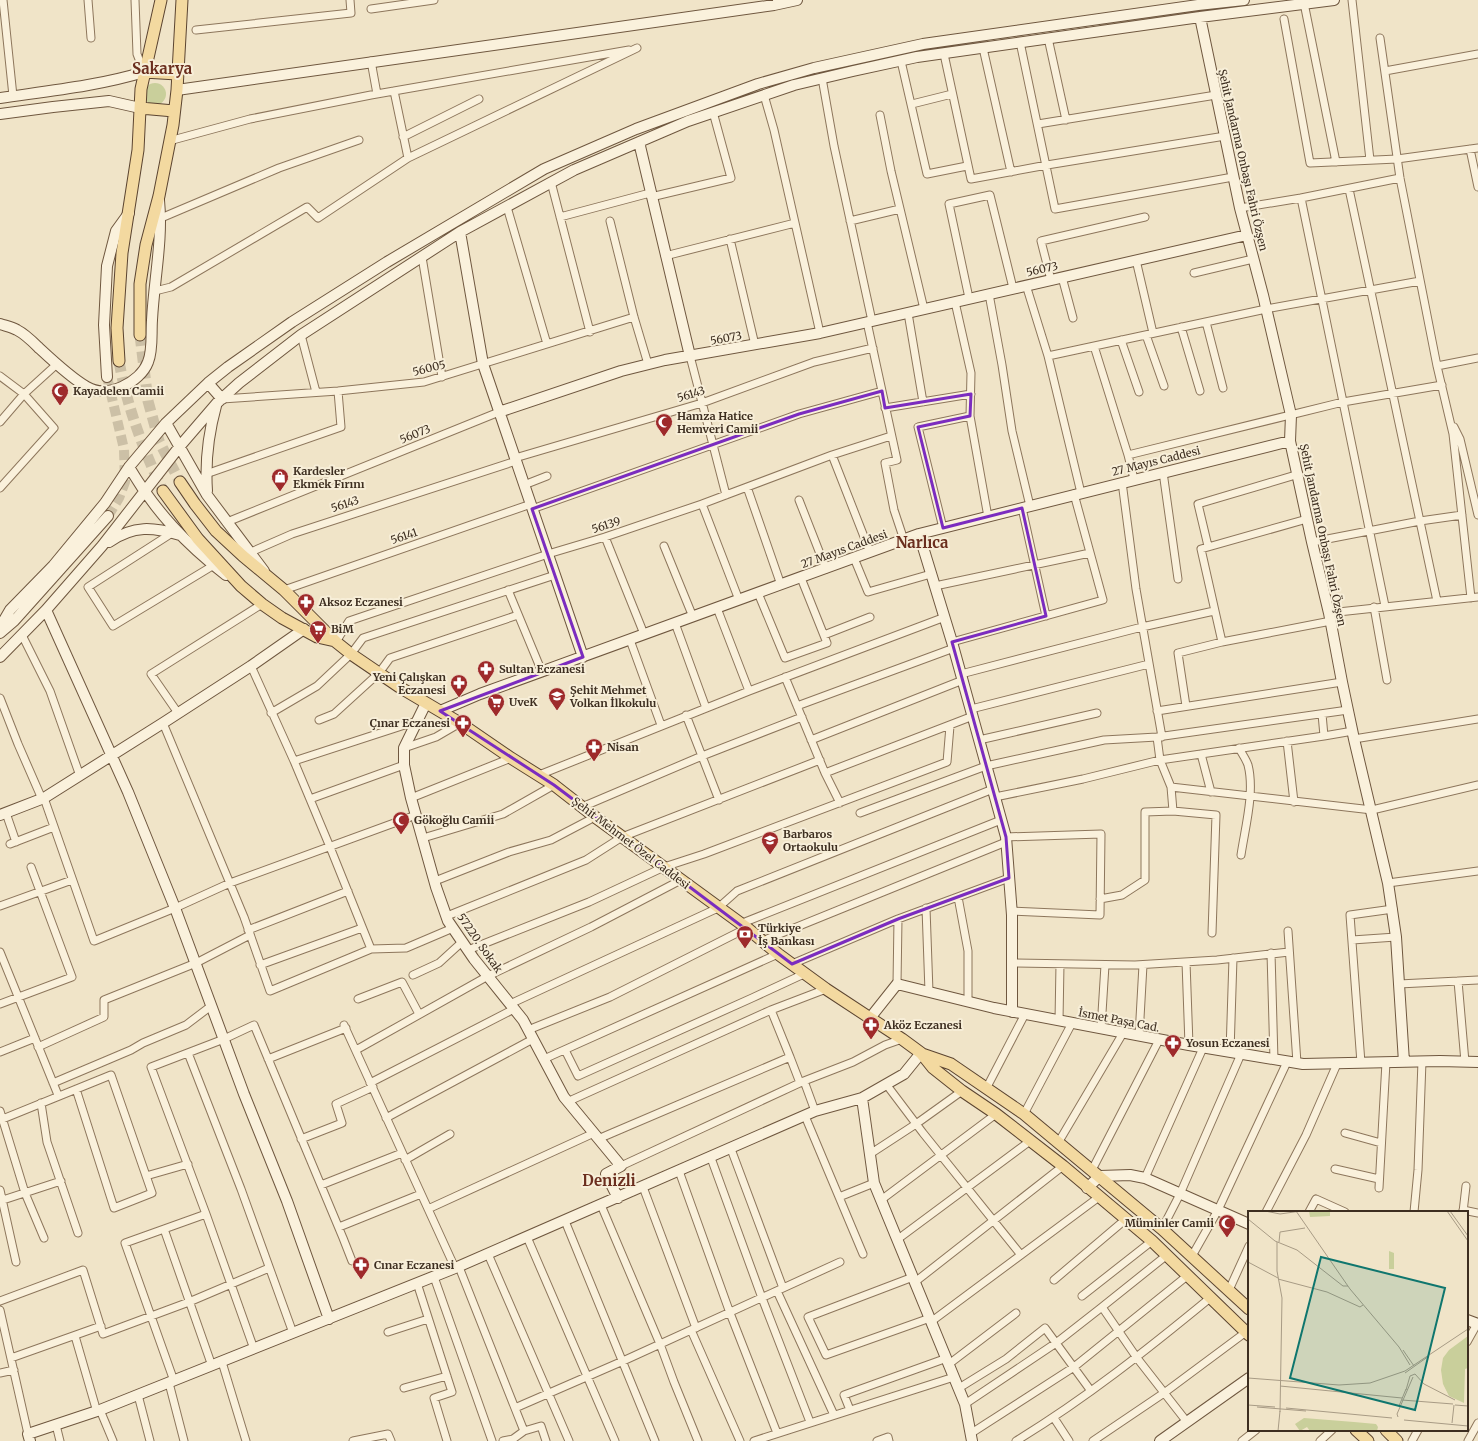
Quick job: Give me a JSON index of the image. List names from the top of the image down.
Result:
{
  "streets": {
    "main road": ["Şehit Mehmet Özel Caddesi"],
    "street": [
      "Şehit Jandarma Onbaşı Fahri Özşen",
      "56073",
      "56005",
      "56143",
      "27 Mayıs Caddesi",
      "56139",
      "56141",
      "57220. Sokak",
      "İsmet Paşa Cad."
    ]
  },
  "crossings": [
    ["Şehit Jandarma Onbaşı Fahri Özşen", "56073"],
    ["Şehit Jandarma Onbaşı Fahri Özşen", "27 Mayıs Caddesi"],
    ["Şehit Jandarma Onbaşı Fahri Özşen", "İsmet Paşa Cad."],
    ["27 Mayıs Caddesi", "Şehit Mehmet Özel Caddesi"],
    ["56139", "Şehit Mehmet Özel Caddesi"],
    ["56141", "Şehit Mehmet Özel Caddesi"],
    ["Şehit Mehmet Özel Caddesi", "57220. Sokak"]
  ],
  "districts": ["Sakarya", "Narlıca", "Denizli"],
  "places": {
    "mosque": [
      "Kayadelen Camii",
      "Hamza Hatice Hemveri Camii",
      "Gökoğlu Camii",
      "Müminler Camii"
    ],
    "shop": ["Kardesler Ekmek Fırını"],
    "pharmacy": [
      "Aksoz Eczanesi",
      "Sultan Eczanesi",
      "Yeni Çalışkan Eczanesi",
      "Çınar Eczanesi",
      "Nisan",
      "Aköz Eczanesi",
      "Yosun Eczanesi",
      "Cınar Eczanesi"
    ],
    "supermarket": ["BiM", "UveK"],
    "school or university": ["Şehit Mehmet Volkan İlkokulu", "Barbaros Ortaokulu"],
    "bank": ["Türkiye İş Bankası"]
  }
}
